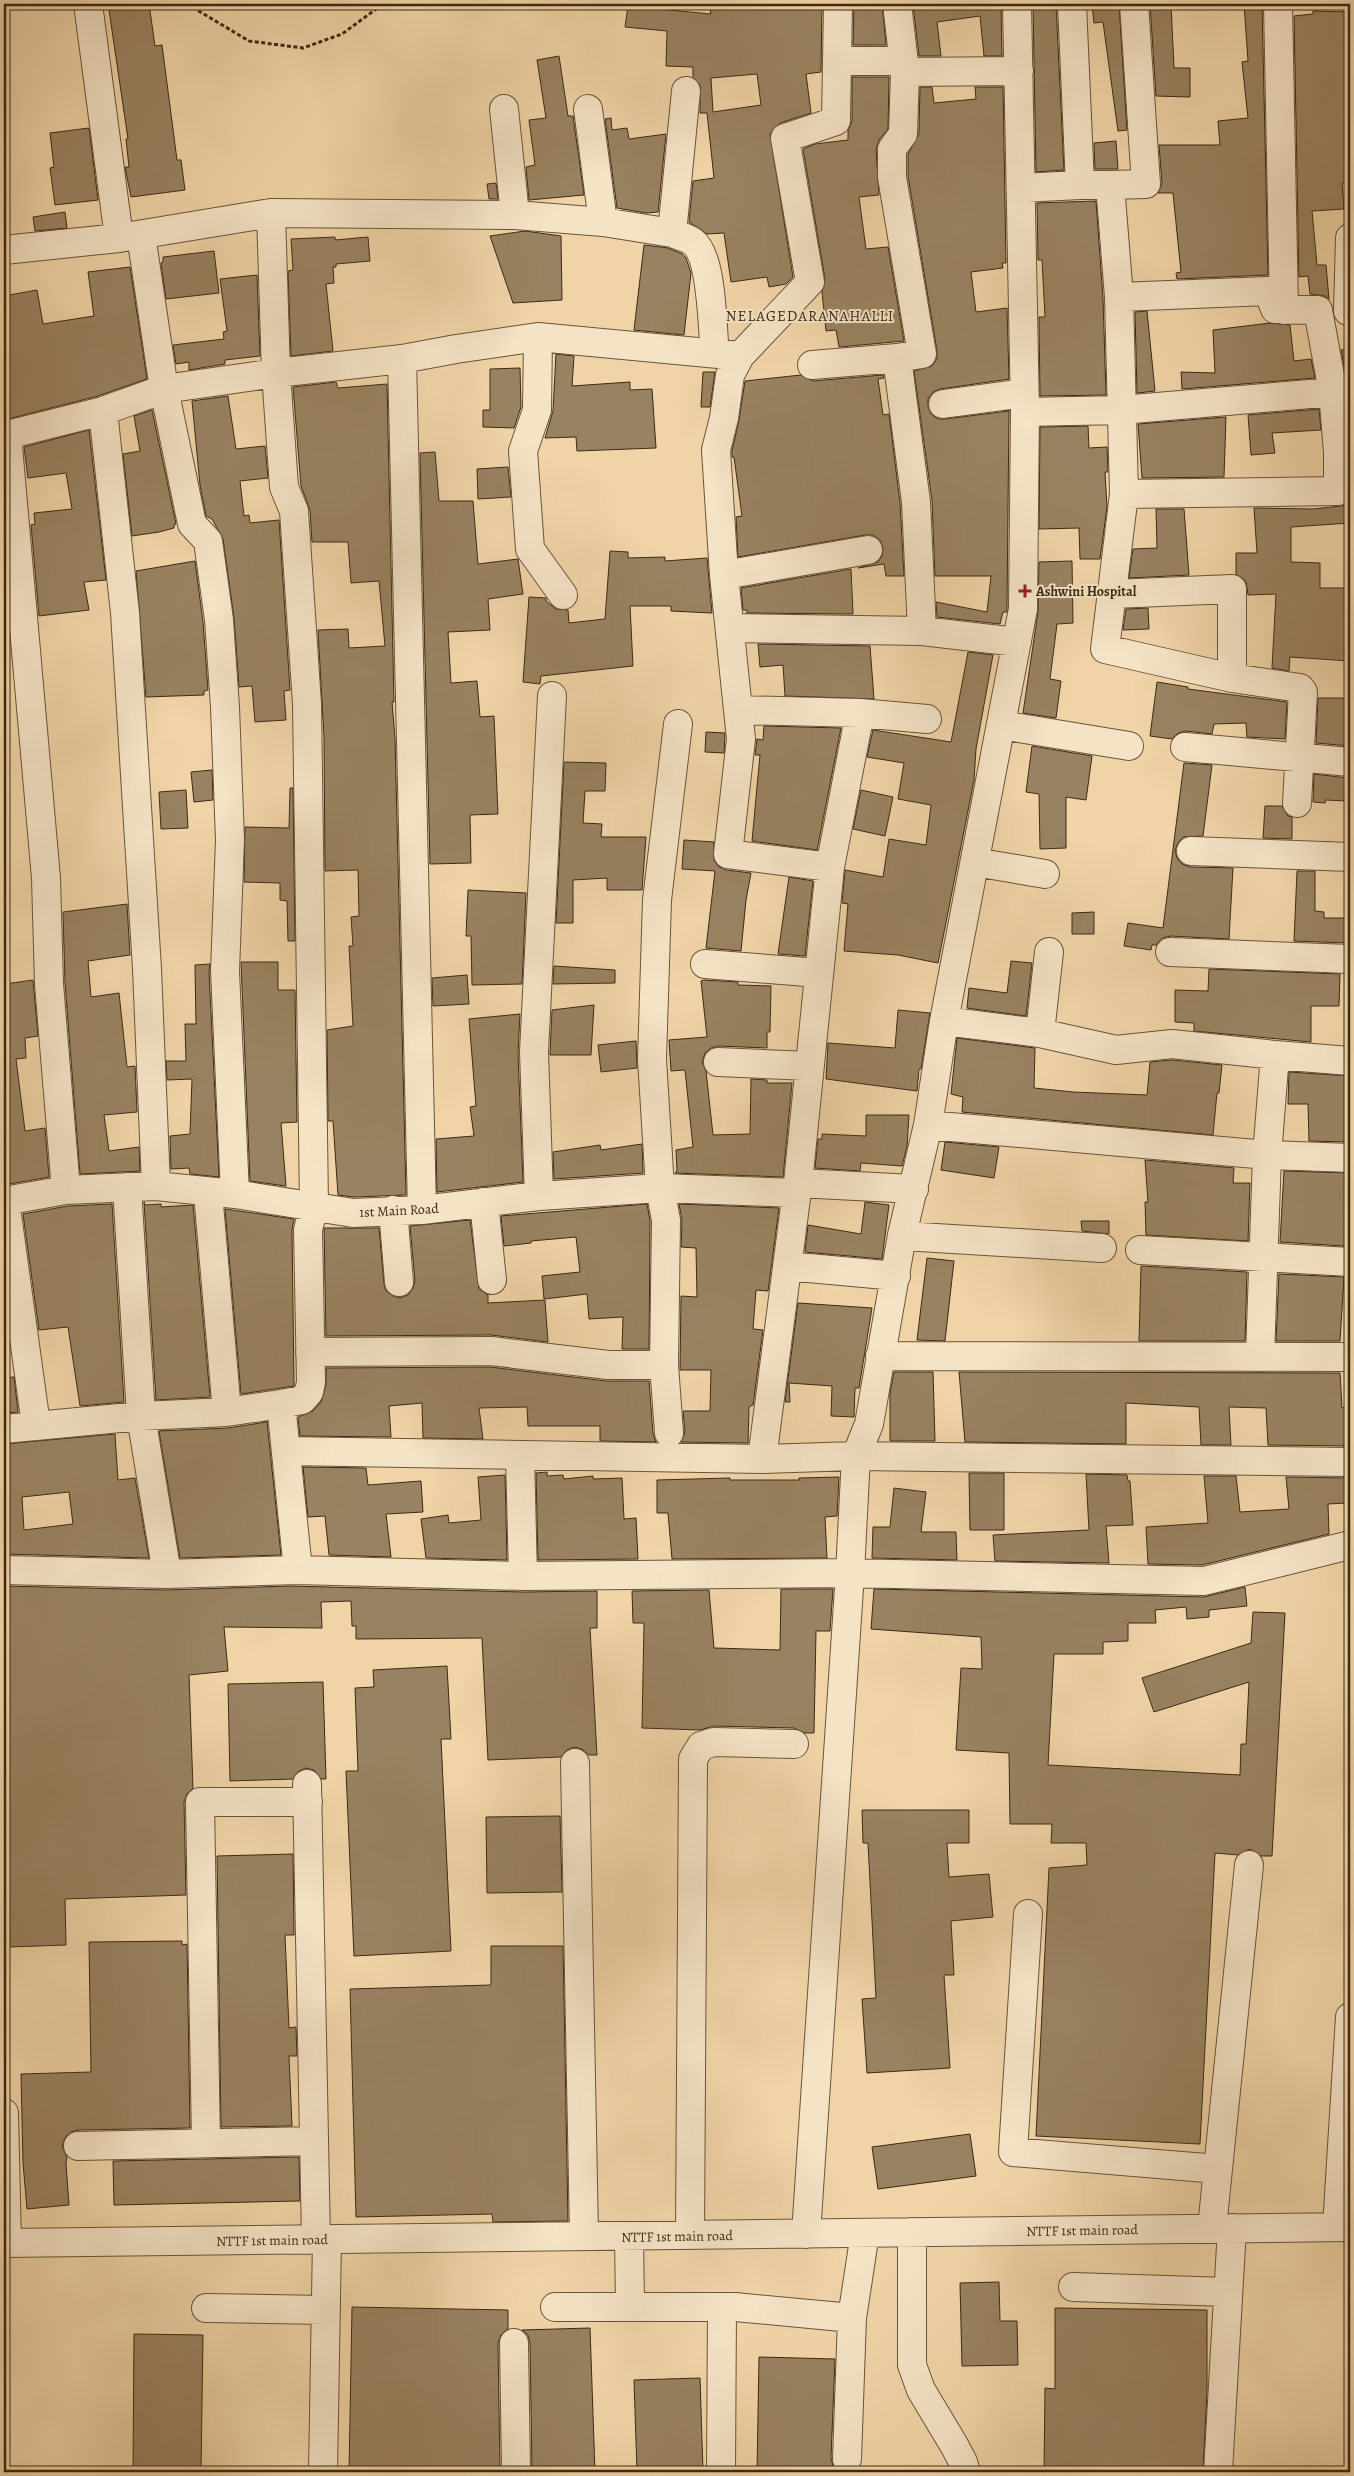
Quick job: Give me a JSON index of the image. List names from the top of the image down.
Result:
{
  "streets": {
    "street": ["1st Main Road", "NTTF 1st main road"]
  },
  "districts": ["NELAGEDARANAHALLI"],
  "places": {
    "health": ["Ashwini Hospital"]
  }
}
